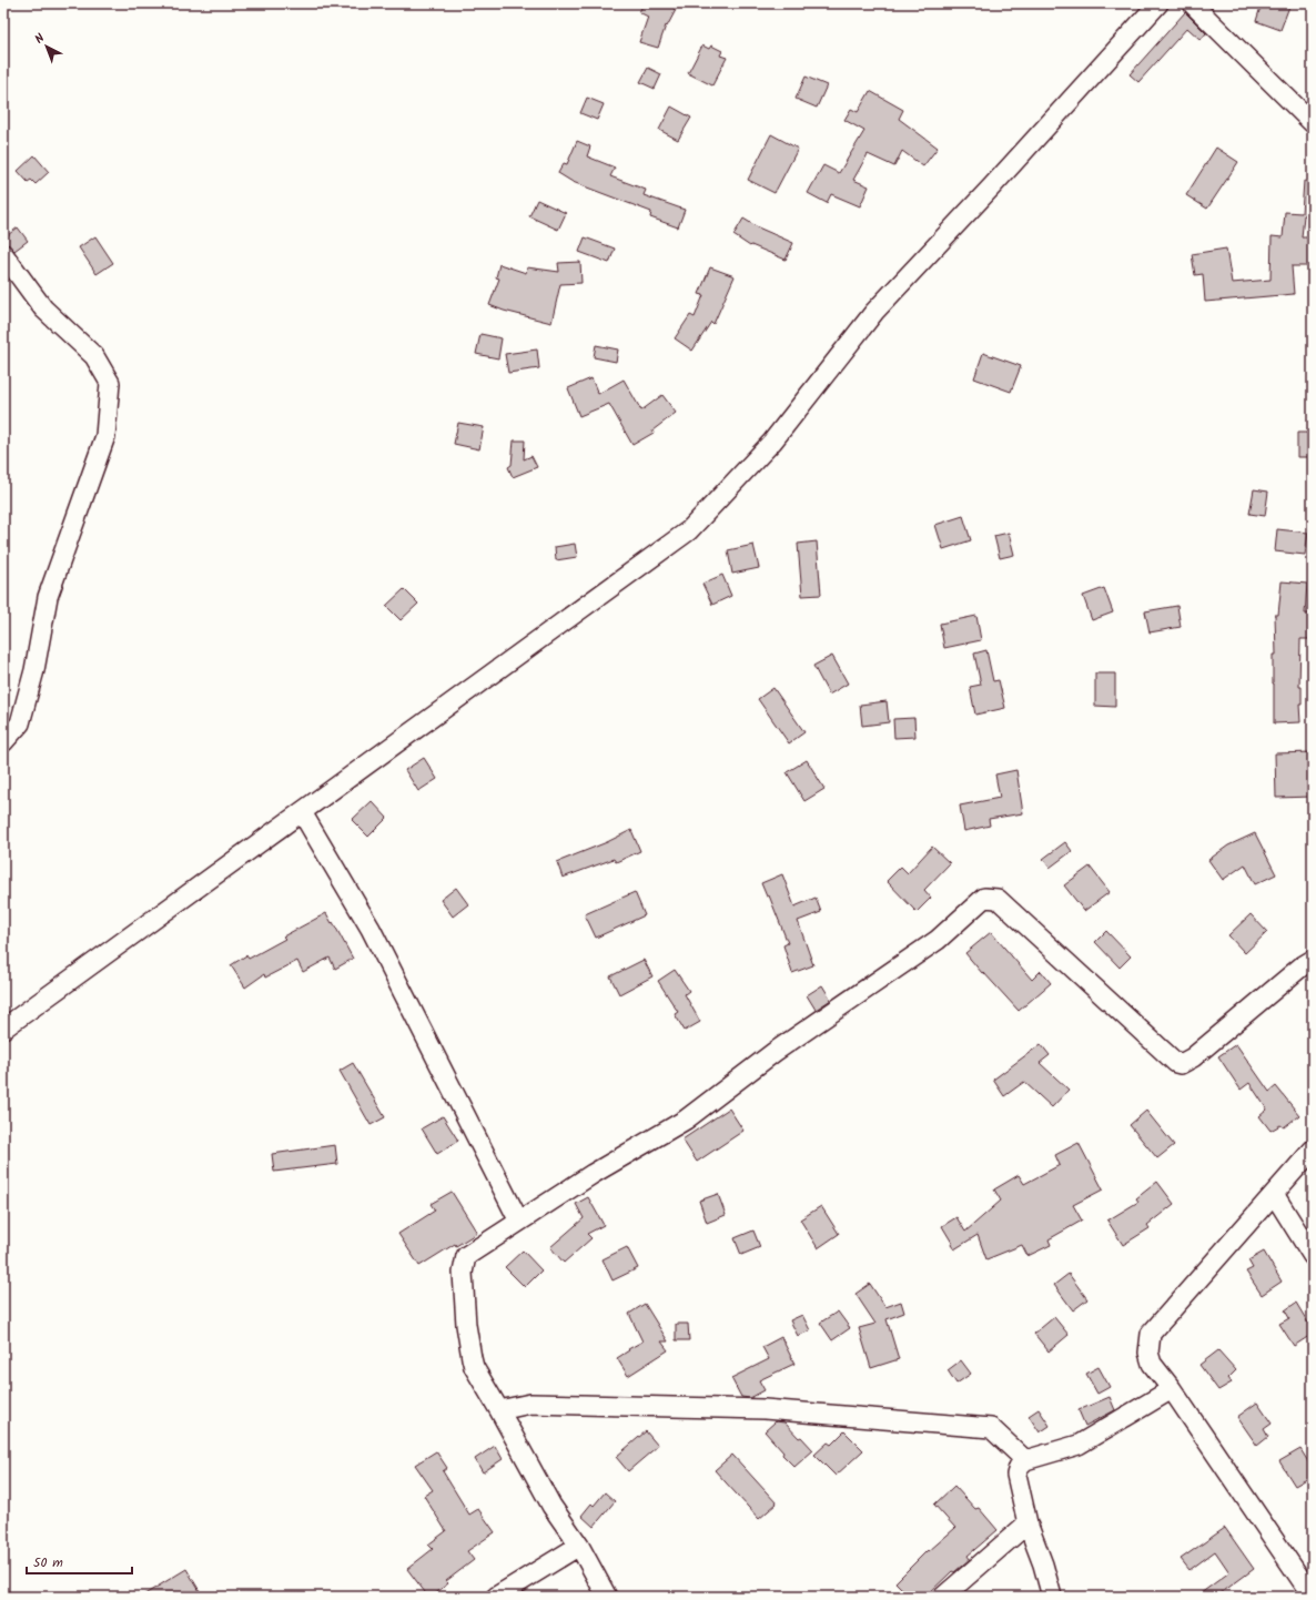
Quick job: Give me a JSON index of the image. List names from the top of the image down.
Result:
{
  "scale_bar": "50 m",
  "north": "top left"
}
